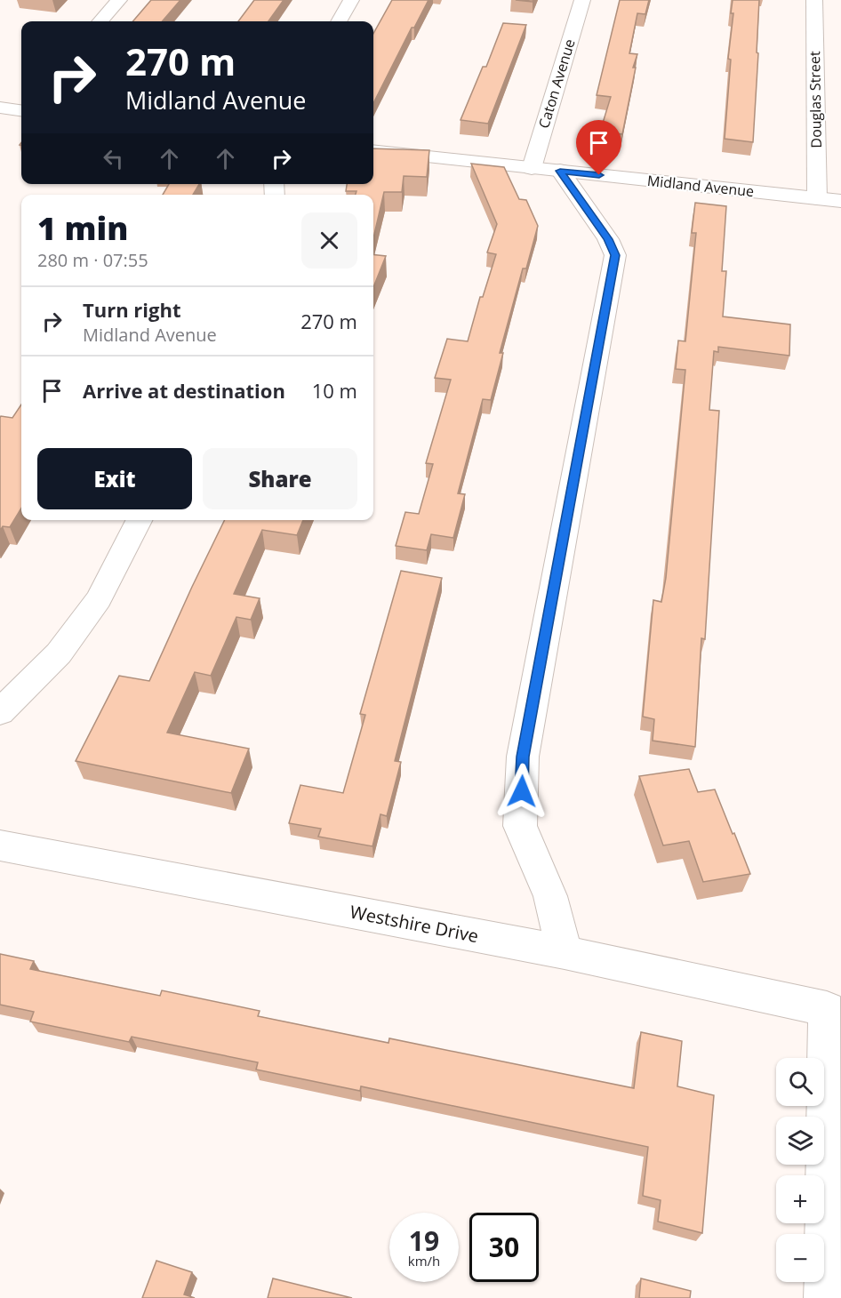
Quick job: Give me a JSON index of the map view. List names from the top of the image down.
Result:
{
  "streets": {
    "street": [
      "Caton Avenue",
      "Douglas Street",
      "Midland Avenue",
      "Westshire Drive"
    ]
  },
  "crossings": [
    ["Caton Avenue", "Midland Avenue"],
    ["Douglas Street", "Midland Avenue"]
  ],
  "page": {
    "turn": ["270 m", "Midland Avenue"],
    "heading": ["1 min", "280 m · 07:55"],
    "list": [
      {
        "name": "Turn right",
        "note": "Midland Avenue",
        "value": "270 m"
      },
      {
        "name": "Arrive at destination",
        "value": "10 m"
      }
    ],
    "buttons": ["Exit", "Share"],
    "map_buttons": ["+", "−"],
    "speed": "19 km/h",
    "limit": "30"
  }
}
